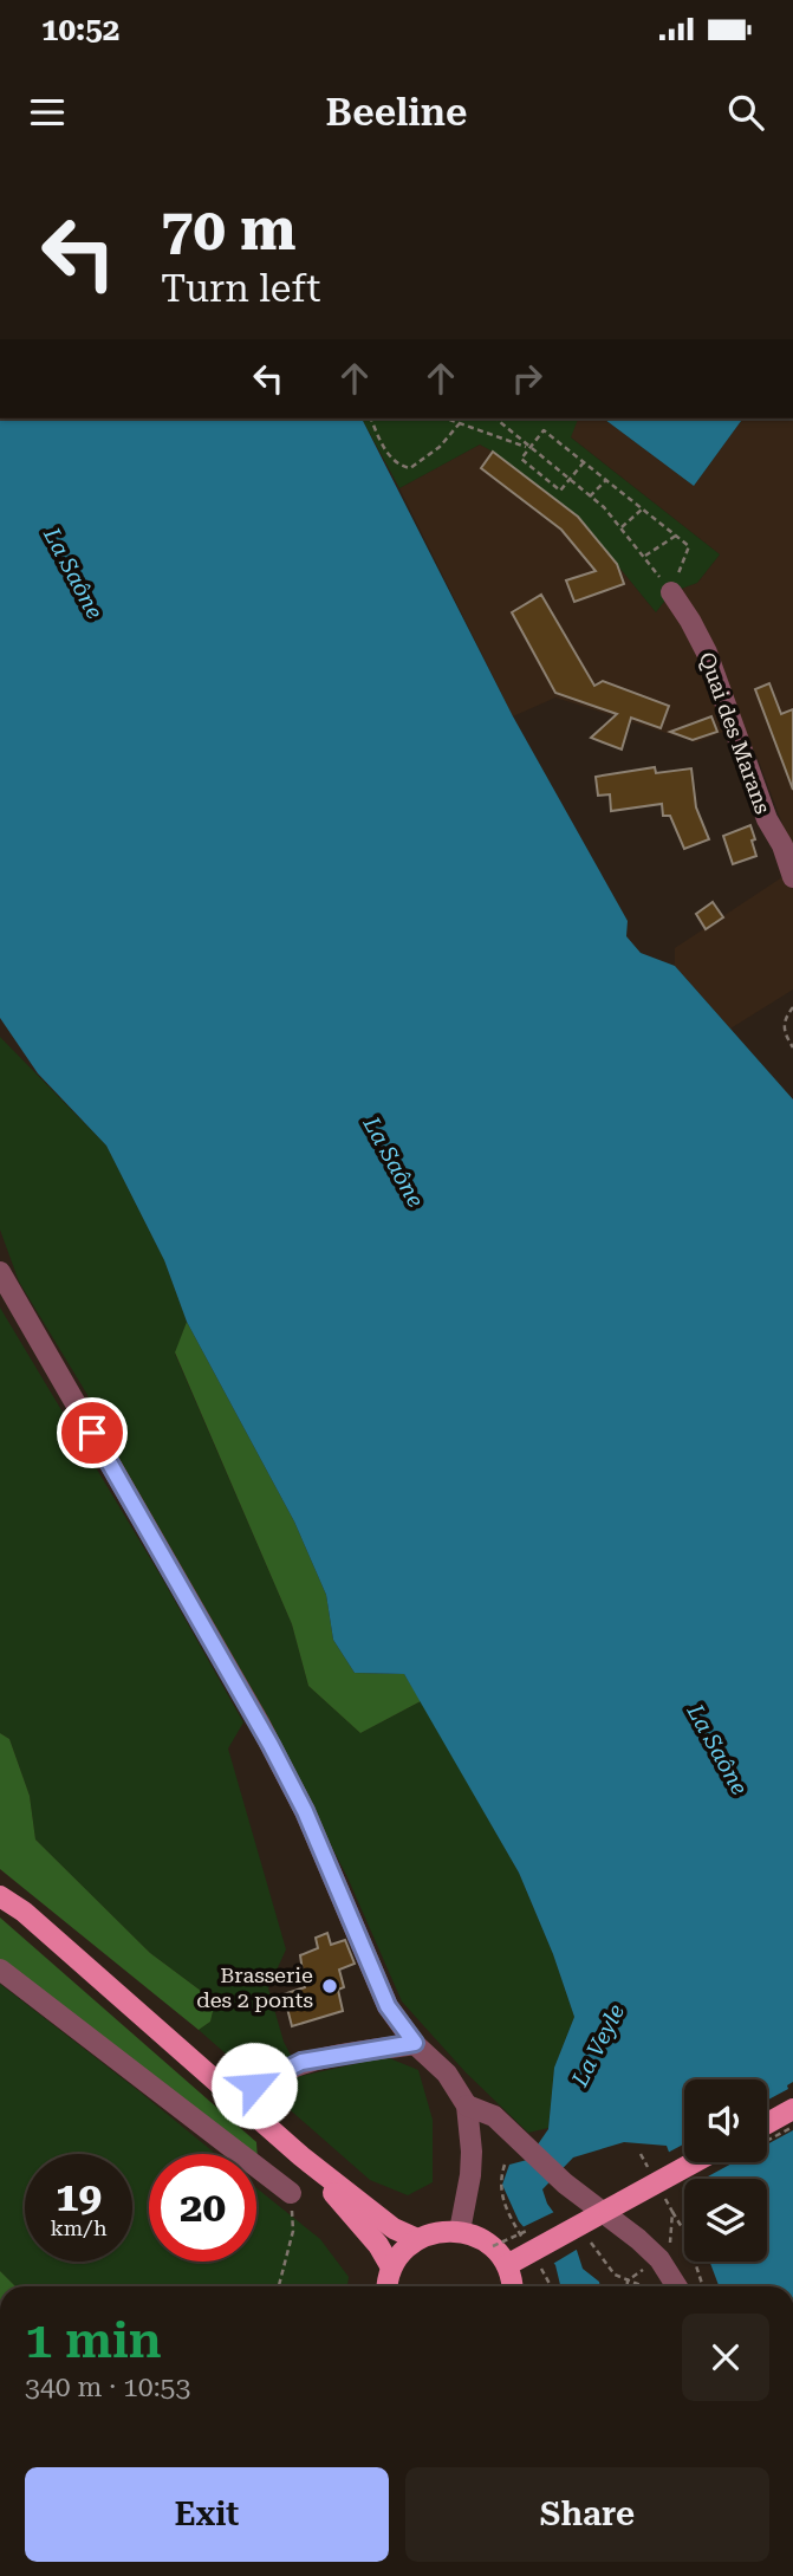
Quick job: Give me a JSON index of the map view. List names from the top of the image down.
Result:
{
  "streets": {
    "street": ["Quai des Marans"]
  },
  "water": ["La Saône", "La Veyle"],
  "places": ["Brasserie des 2 ponts"],
  "page": {
    "status": "10:52",
    "header": "Beeline",
    "turn": ["70 m", "Turn left"],
    "speed": "19 km/h",
    "limit": "20",
    "heading": ["1 min", "340 m · 10:53"],
    "buttons": ["Exit", "Share"]
  }
}
